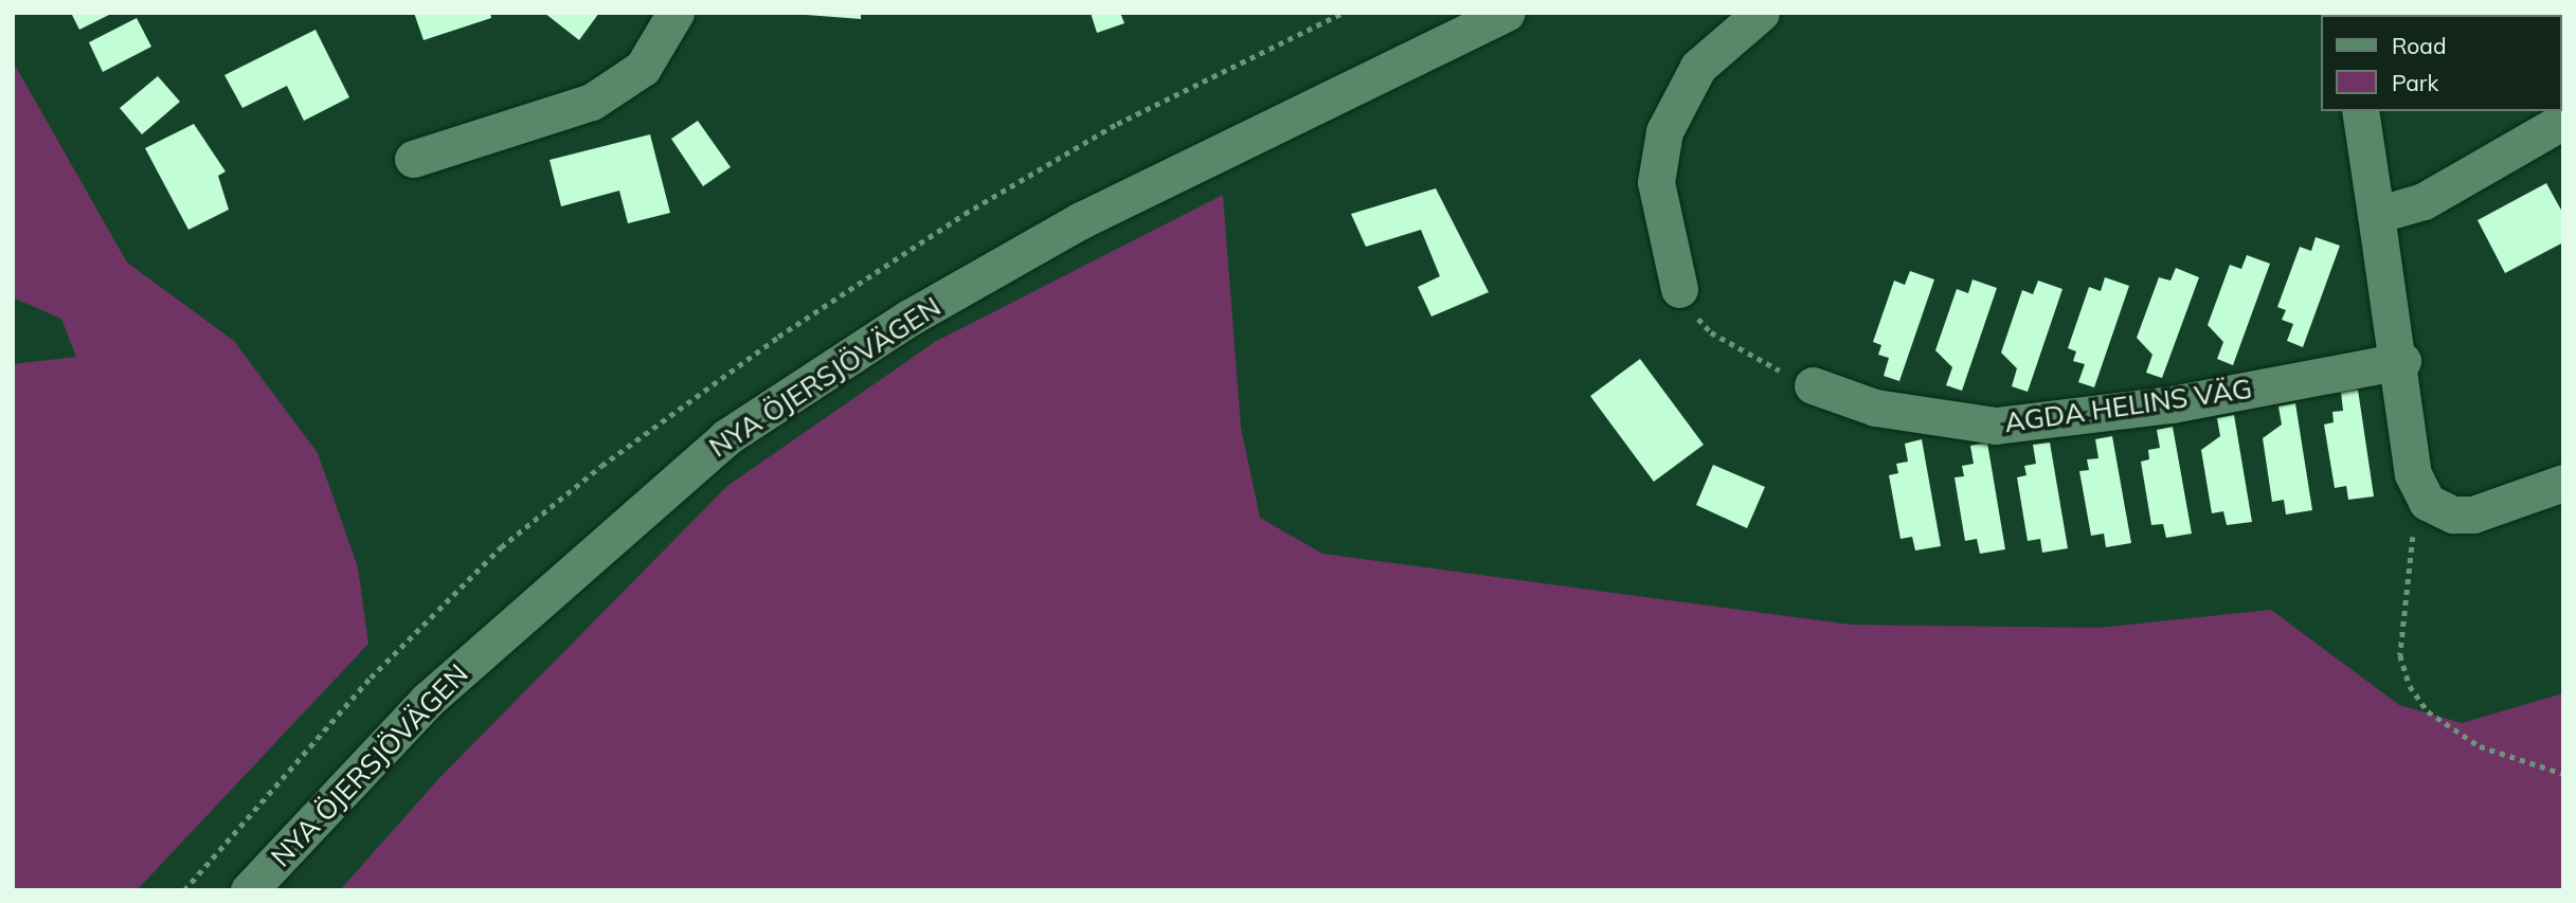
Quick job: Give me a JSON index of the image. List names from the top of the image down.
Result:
{
  "streets": {
    "street": ["NYA ÖJERSJÖVÄGEN", "AGDA HELINS VÄG"]
  },
  "legend": ["Road", "Park"]
}
